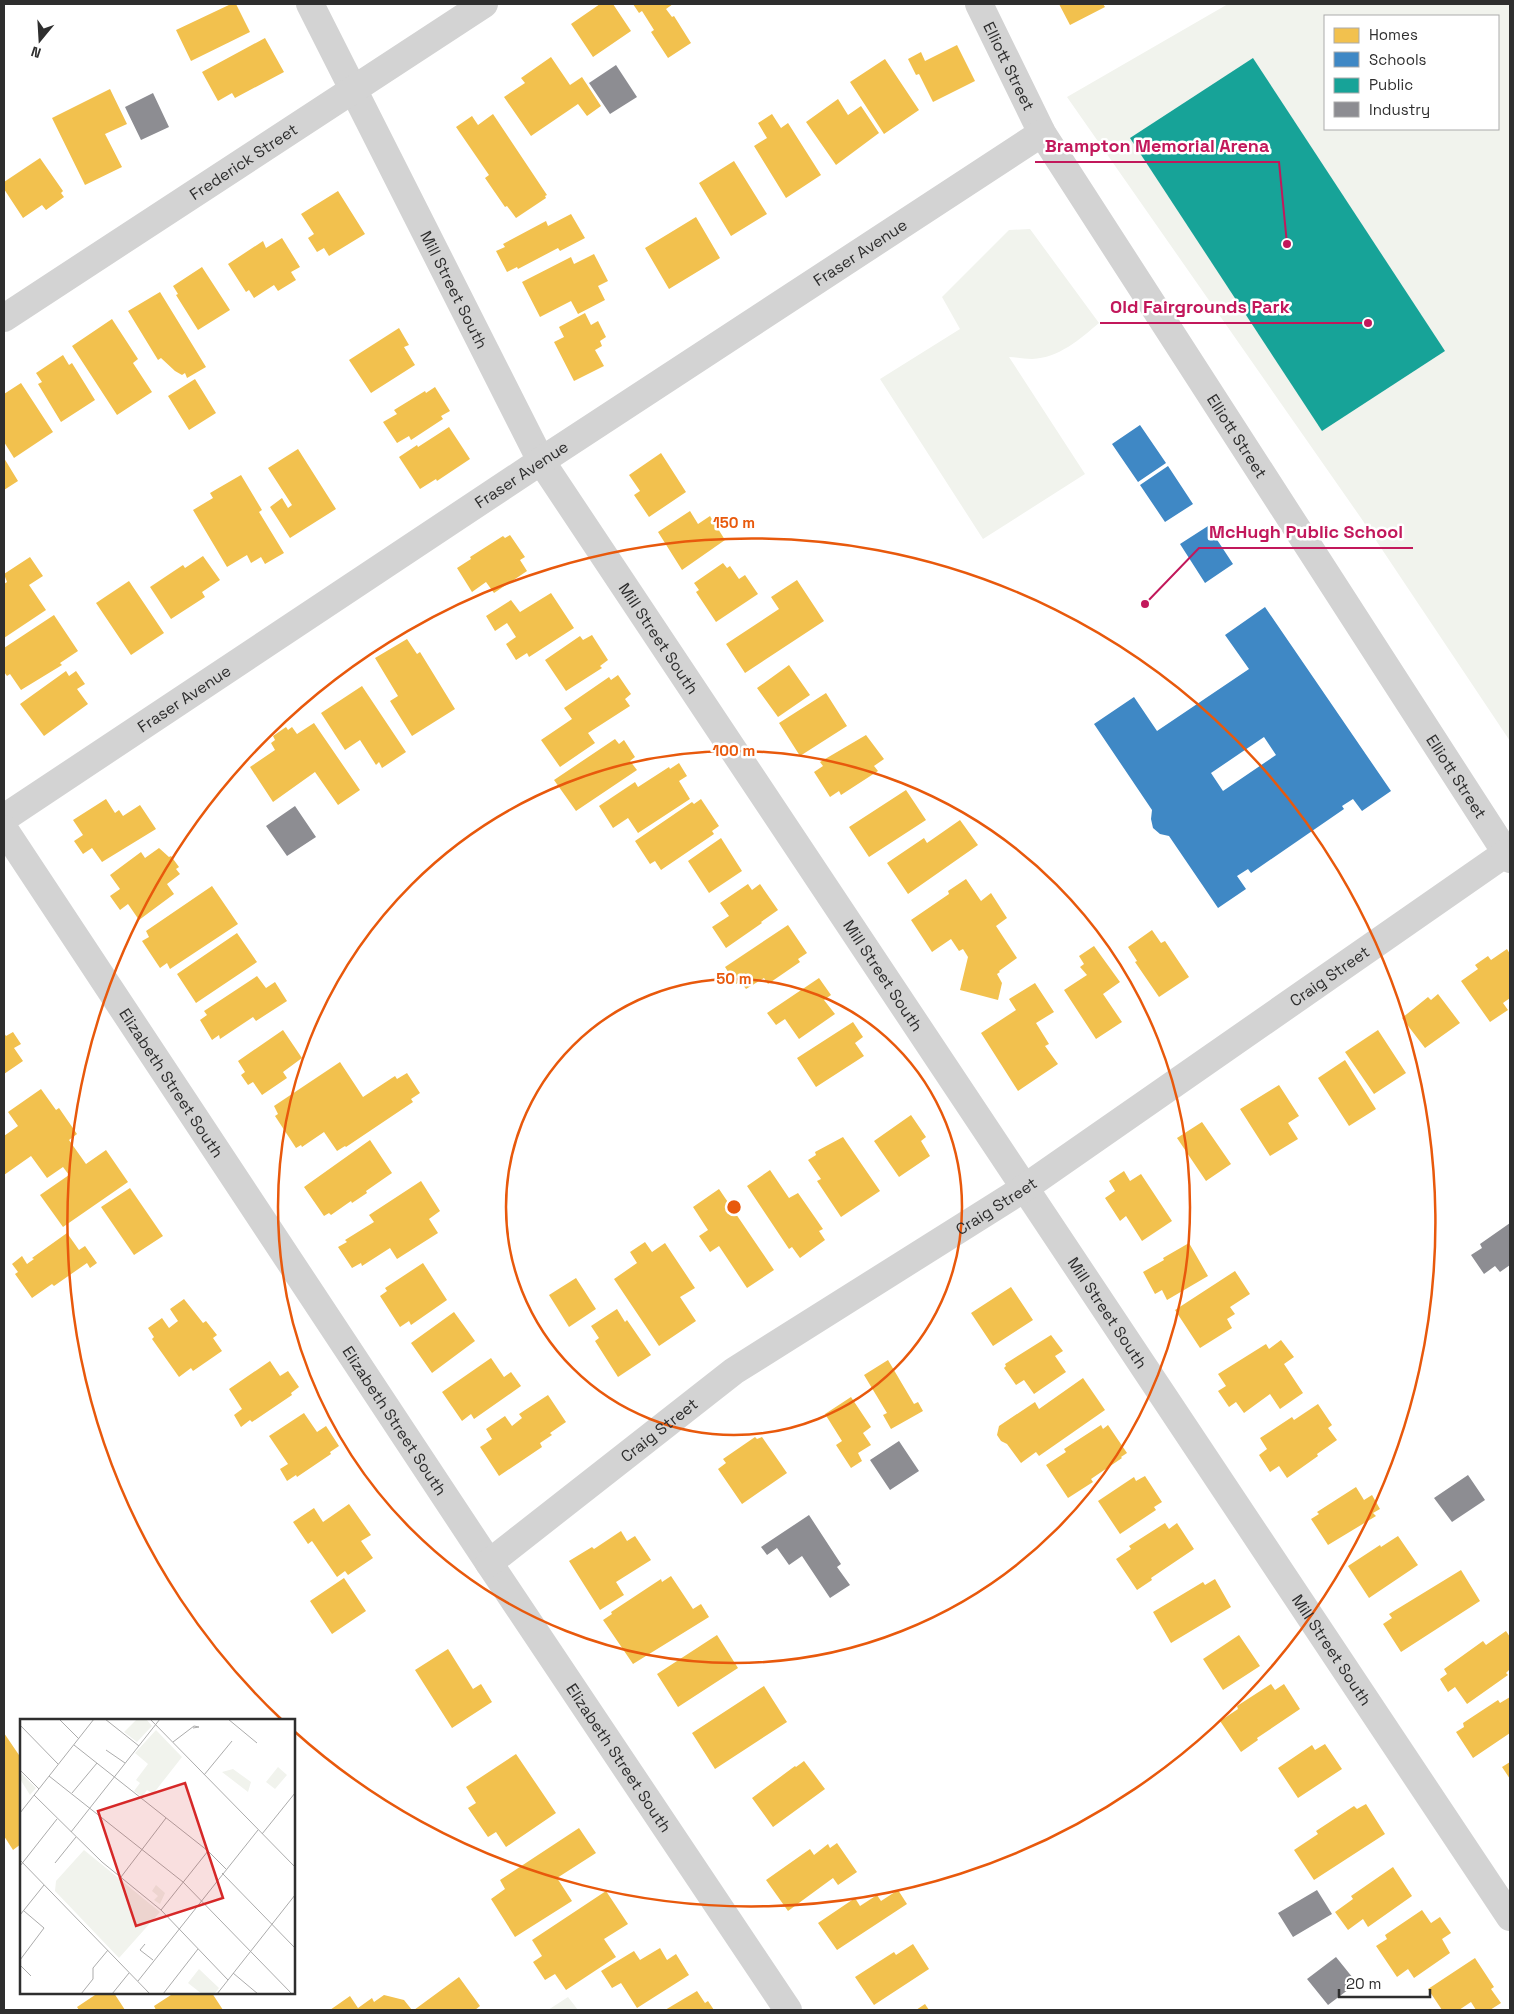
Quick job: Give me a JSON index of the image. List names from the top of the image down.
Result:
{
  "streets": {
    "street": [
      "Elliott Street",
      "Frederick Street",
      "Fraser Avenue",
      "Mill Street South",
      "Craig Street",
      "Elizabeth Street South"
    ]
  },
  "crossings": [
    ["Elliott Street", "Fraser Avenue"],
    ["Elliott Street", "Craig Street"],
    ["Frederick Street", "Mill Street South"],
    ["Fraser Avenue", "Mill Street South"],
    ["Mill Street South", "Craig Street"],
    ["Craig Street", "Elizabeth Street South"]
  ],
  "places": ["Brampton Memorial Arena", "Old Fairgrounds Park", "McHugh Public School"],
  "legend": [
    "Homes",
    "Schools",
    "Public",
    "Industry"
  ],
  "scale_bar": "20 m",
  "north": "bottom",
  "rings": ["150 m", "100 m", "50 m"]
}
